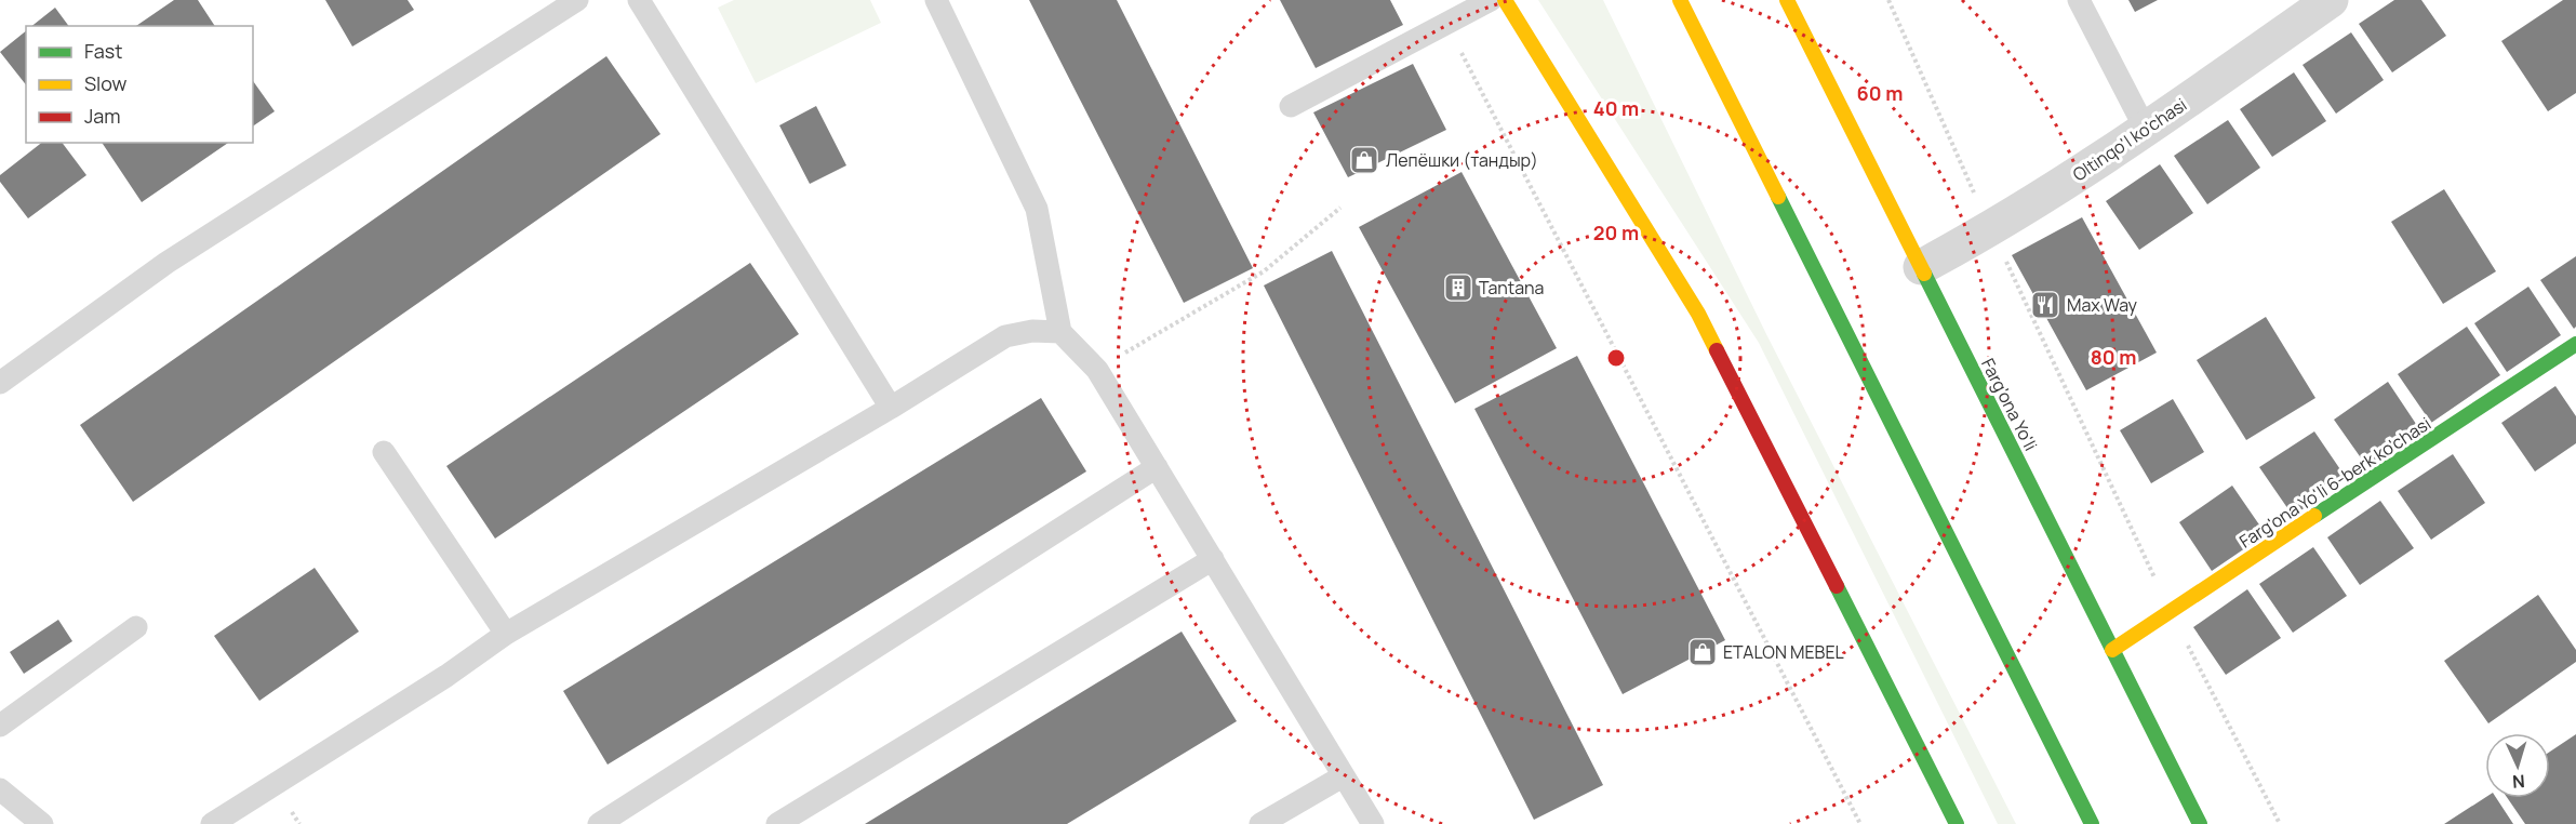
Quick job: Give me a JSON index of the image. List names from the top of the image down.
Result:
{
  "streets": {
    "main road": ["Farg'ona Yo'li", "Farg'ona Yo'li 6-berk ko'chasi"],
    "street": ["Oltinqo'l ko'chasi"]
  },
  "crossings": [
    ["Oltinqo'l ko'chasi", "Farg'ona Yo'li"],
    ["Farg'ona Yo'li", "Farg'ona Yo'li 6-berk ko'chasi"]
  ],
  "places": {
    "shop": ["Лепёшки (тандыр)", "ETALON MEBEL"],
    "building": ["Tantana"],
    "restaurant": ["Max Way"]
  },
  "legend": ["Fast", "Slow", "Jam"],
  "north": "bottom",
  "rings": [
    "60 m",
    "40 m",
    "20 m",
    "80 m"
  ]
}
